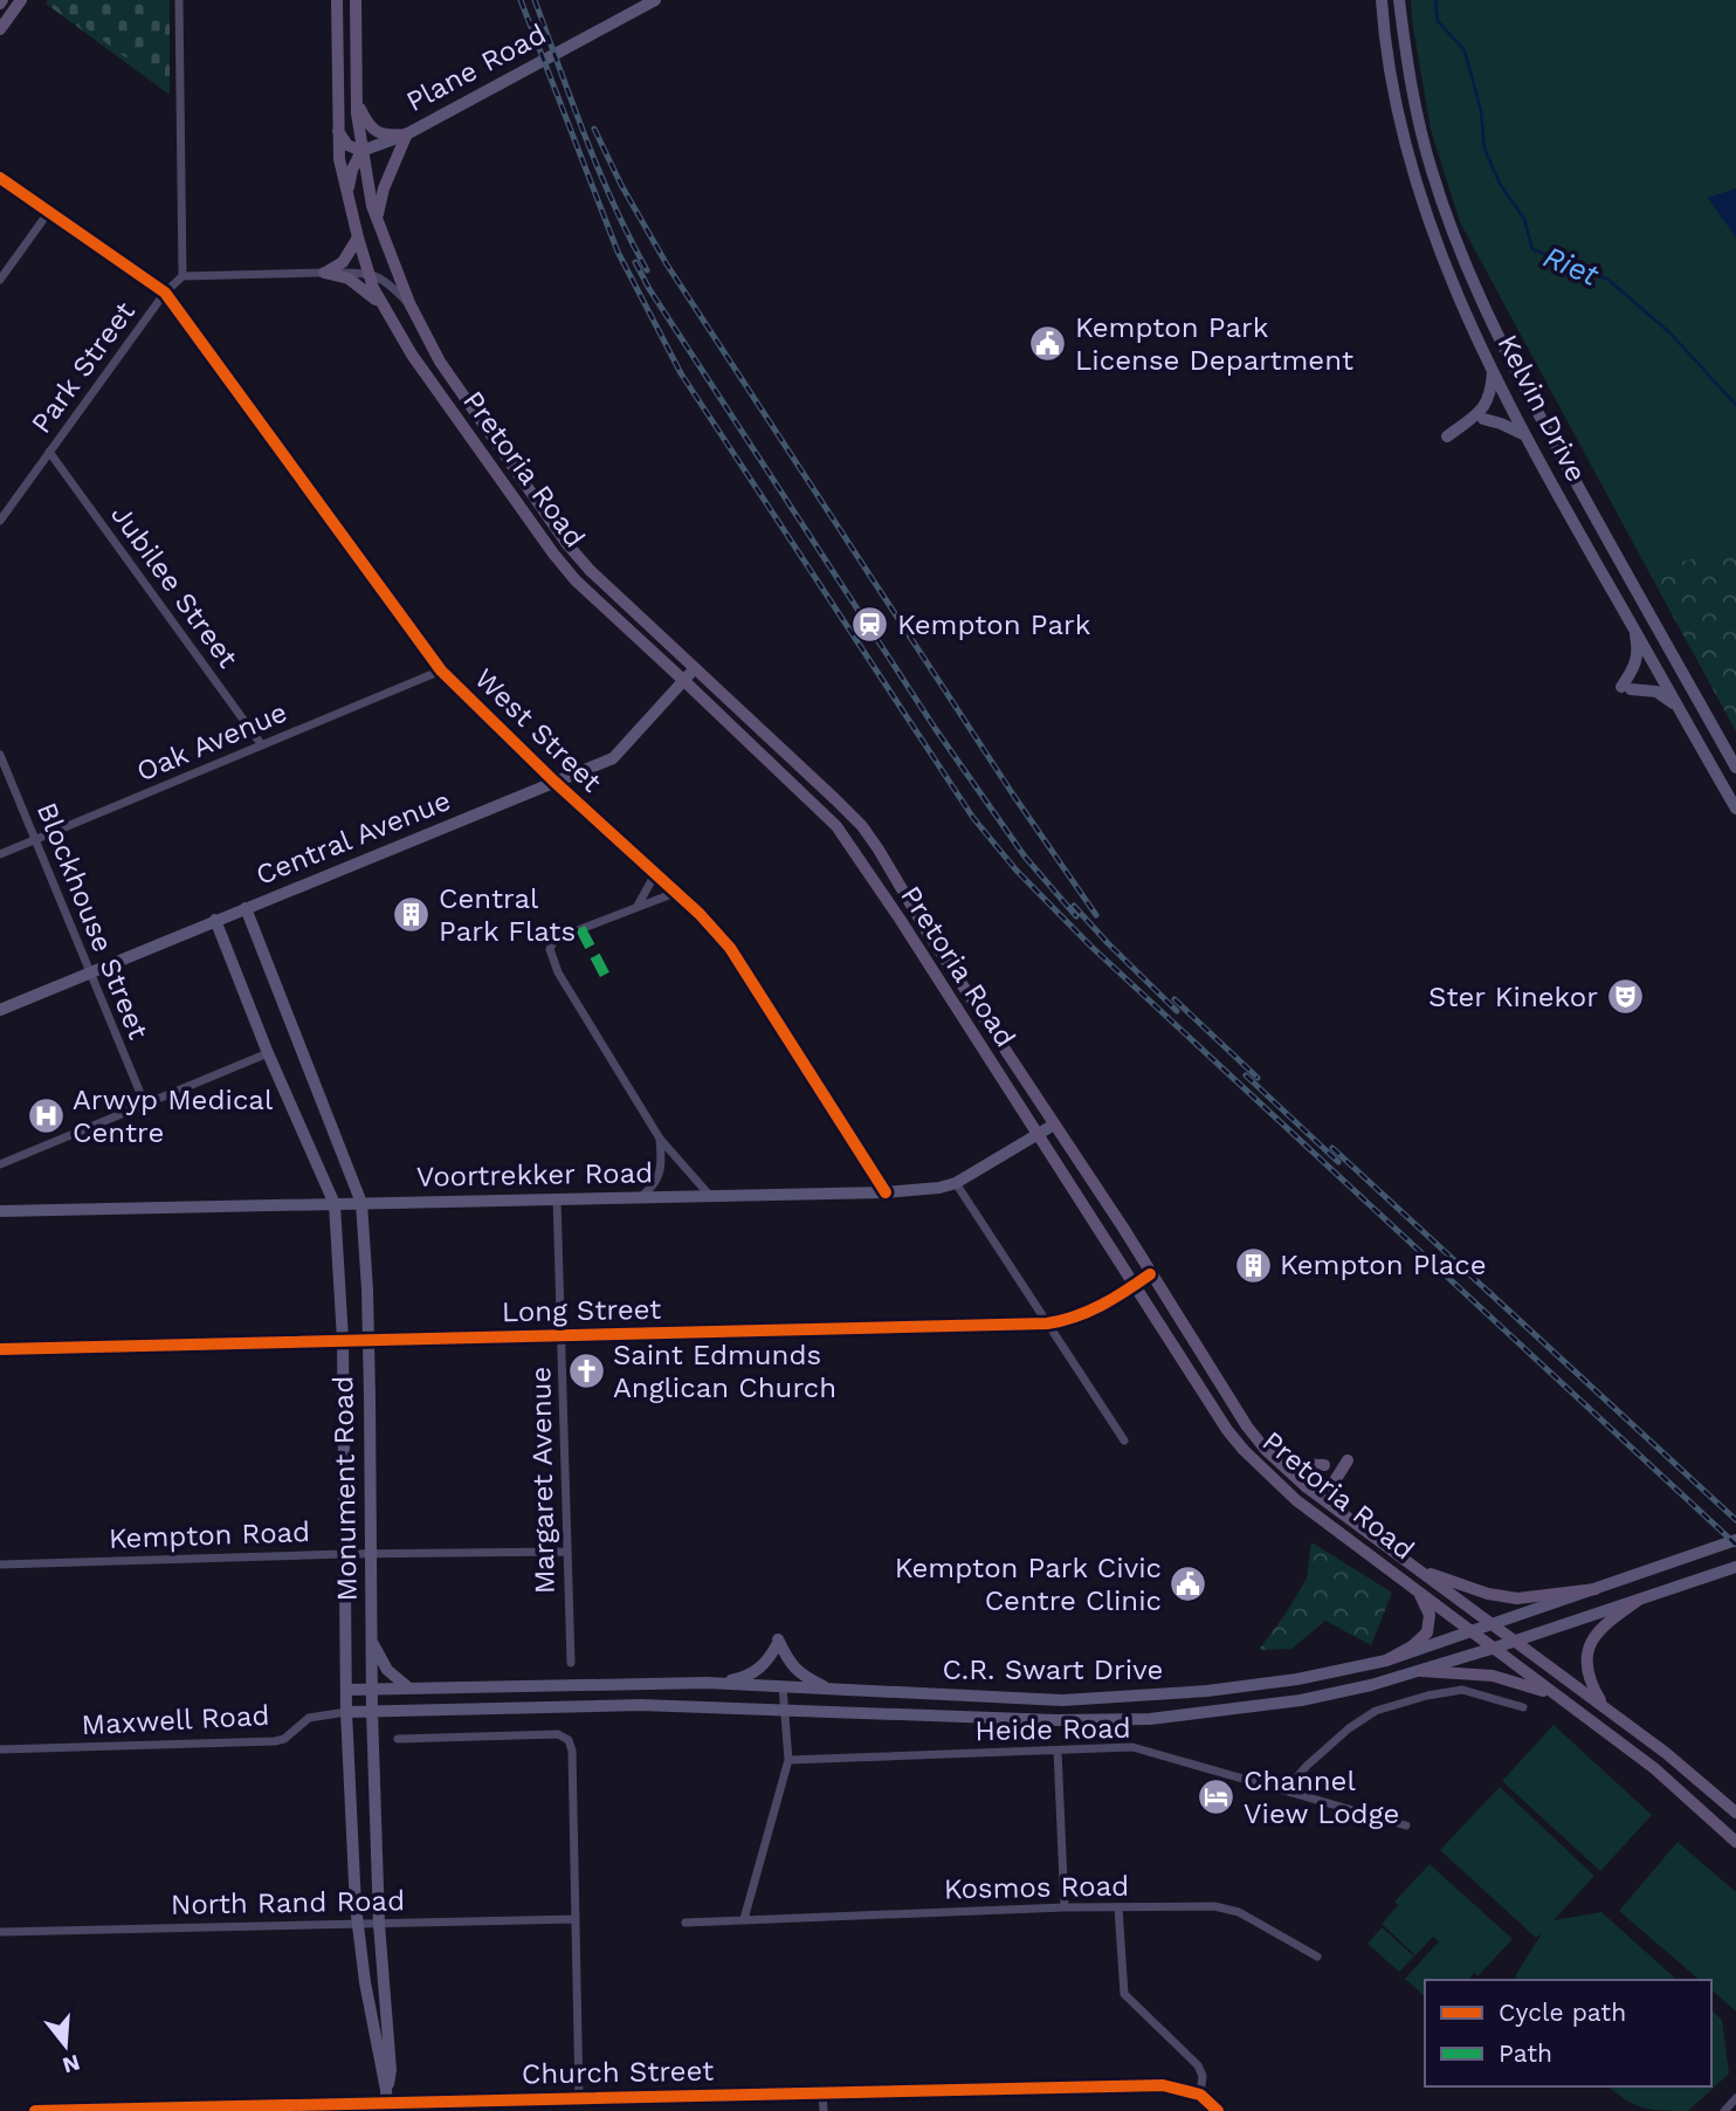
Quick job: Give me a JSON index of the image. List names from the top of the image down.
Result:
{
  "streets": {
    "main road": [
      "Plane Road",
      "Kelvin Drive",
      "Pretoria Road",
      "Central Avenue",
      "Voortrekker Road",
      "Long Street",
      "Monument Road",
      "C.R. Swart Drive"
    ],
    "street": [
      "Park Street",
      "Jubilee Street",
      "West Street",
      "Oak Avenue",
      "Blockhouse Street",
      "Margaret Avenue",
      "Kempton Road",
      "Maxwell Road",
      "Heide Road",
      "Kosmos Road",
      "North Rand Road",
      "Church Street"
    ]
  },
  "crossings": [
    ["Plane Road", "Pretoria Road"],
    ["Park Street", "Jubilee Street"],
    ["Park Street", "West Street"],
    ["Pretoria Road", "Central Avenue"],
    ["Pretoria Road", "Voortrekker Road"],
    ["Pretoria Road", "Long Street"],
    ["Pretoria Road", "C.R. Swart Drive"],
    ["Jubilee Street", "Oak Avenue"],
    ["West Street", "Oak Avenue"],
    ["West Street", "Central Avenue"],
    ["West Street", "Voortrekker Road"],
    ["Oak Avenue", "Blockhouse Street"],
    ["Central Avenue", "Blockhouse Street"],
    ["Central Avenue", "Monument Road"],
    ["Voortrekker Road", "Margaret Avenue"],
    ["Voortrekker Road", "Monument Road"],
    ["Long Street", "Margaret Avenue"],
    ["Long Street", "Monument Road"],
    ["Margaret Avenue", "Kempton Road"],
    ["Monument Road", "Kempton Road"],
    ["Monument Road", "C.R. Swart Drive"],
    ["Monument Road", "Maxwell Road"],
    ["Monument Road", "North Rand Road"],
    ["Monument Road", "Church Street"],
    ["C.R. Swart Drive", "Maxwell Road"]
  ],
  "water": ["Riet"],
  "places": {
    "public building": ["Kempton Park License Department", "Kempton Park Civic Centre Clinic"],
    "station": ["Kempton Park"],
    "building": ["Central Park Flats", "Kempton Place"],
    "theatre": ["Ster Kinekor"],
    "hospital": ["Arwyp Medical Centre"],
    "church": ["Saint Edmunds Anglican Church"],
    "hotel": ["Channel View Lodge"]
  },
  "legend": ["Cycle path", "Path"],
  "north": "bottom"
}
